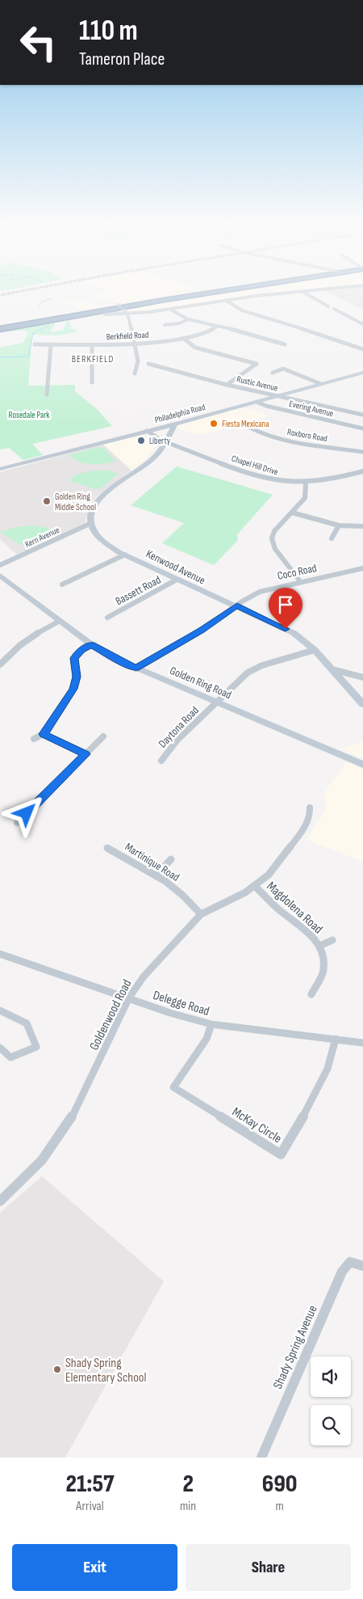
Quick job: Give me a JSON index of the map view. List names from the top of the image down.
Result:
{
  "streets": {
    "main road": ["Philadelphia Road", "Kenwood Avenue", "Golden Ring Road"],
    "street": [
      "Berkfield Road",
      "Rustic Avenue",
      "Evering Avenue",
      "Roxboro Road",
      "Chapel Hill Drive",
      "Kern Avenue",
      "Coco Road",
      "Bassett Road",
      "Daytona Road",
      "Martinique Road",
      "Magdolena Road",
      "Delegge Road",
      "Goldenwood Road",
      "McKay Circle",
      "Shady Spring Avenue"
    ]
  },
  "crossings": [
    ["Rustic Avenue", "Philadelphia Road"],
    ["Evering Avenue", "Philadelphia Road"],
    ["Philadelphia Road", "Chapel Hill Drive"],
    ["Kern Avenue", "Kenwood Avenue"],
    ["Kenwood Avenue", "Coco Road"],
    ["Kenwood Avenue", "Bassett Road"],
    ["Kenwood Avenue", "Daytona Road"],
    ["Coco Road", "Golden Ring Road"],
    ["Golden Ring Road", "Daytona Road"],
    ["Martinique Road", "Goldenwood Road"],
    ["Magdolena Road", "Goldenwood Road"],
    ["Delegge Road", "Goldenwood Road"],
    ["Delegge Road", "McKay Circle"]
  ],
  "districts": ["BERKFIELD"],
  "parks": ["Rosedale Park"],
  "places": [
    "Fiesta Mexicana",
    "Liberty",
    "Golden Ring Middle School",
    "Shady Spring Elementary School"
  ],
  "page": {
    "turn": ["110 m", "Tameron Place"],
    "eta": [
      "21:57",
      "Arrival",
      "2",
      "min",
      "690",
      "m"
    ],
    "buttons": ["Exit", "Share"]
  }
}
